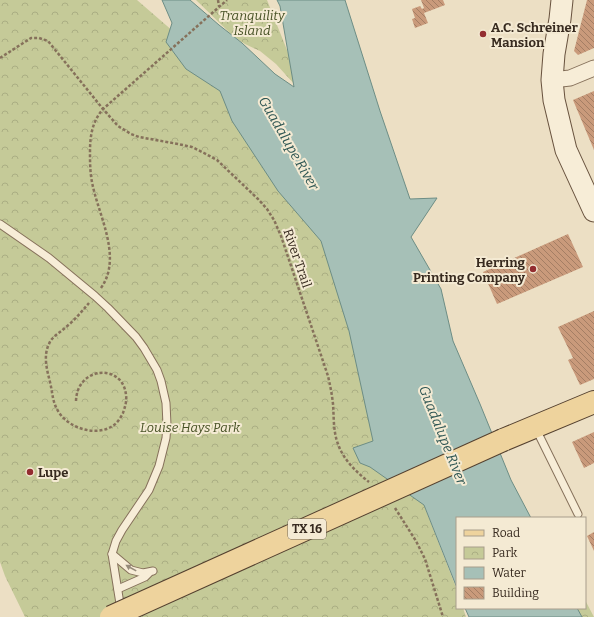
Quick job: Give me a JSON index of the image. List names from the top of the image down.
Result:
{
  "streets": {
    "main road": ["TX 16"],
    "path": ["River Trail"]
  },
  "water": ["Guadalupe River"],
  "parks": ["Tranquility Island", "Louise Hays Park"],
  "places": ["A.C. Schreiner Mansion", "Herring Printing Company", "Lupe"],
  "legend": [
    "Road",
    "Park",
    "Water",
    "Building"
  ]
}
